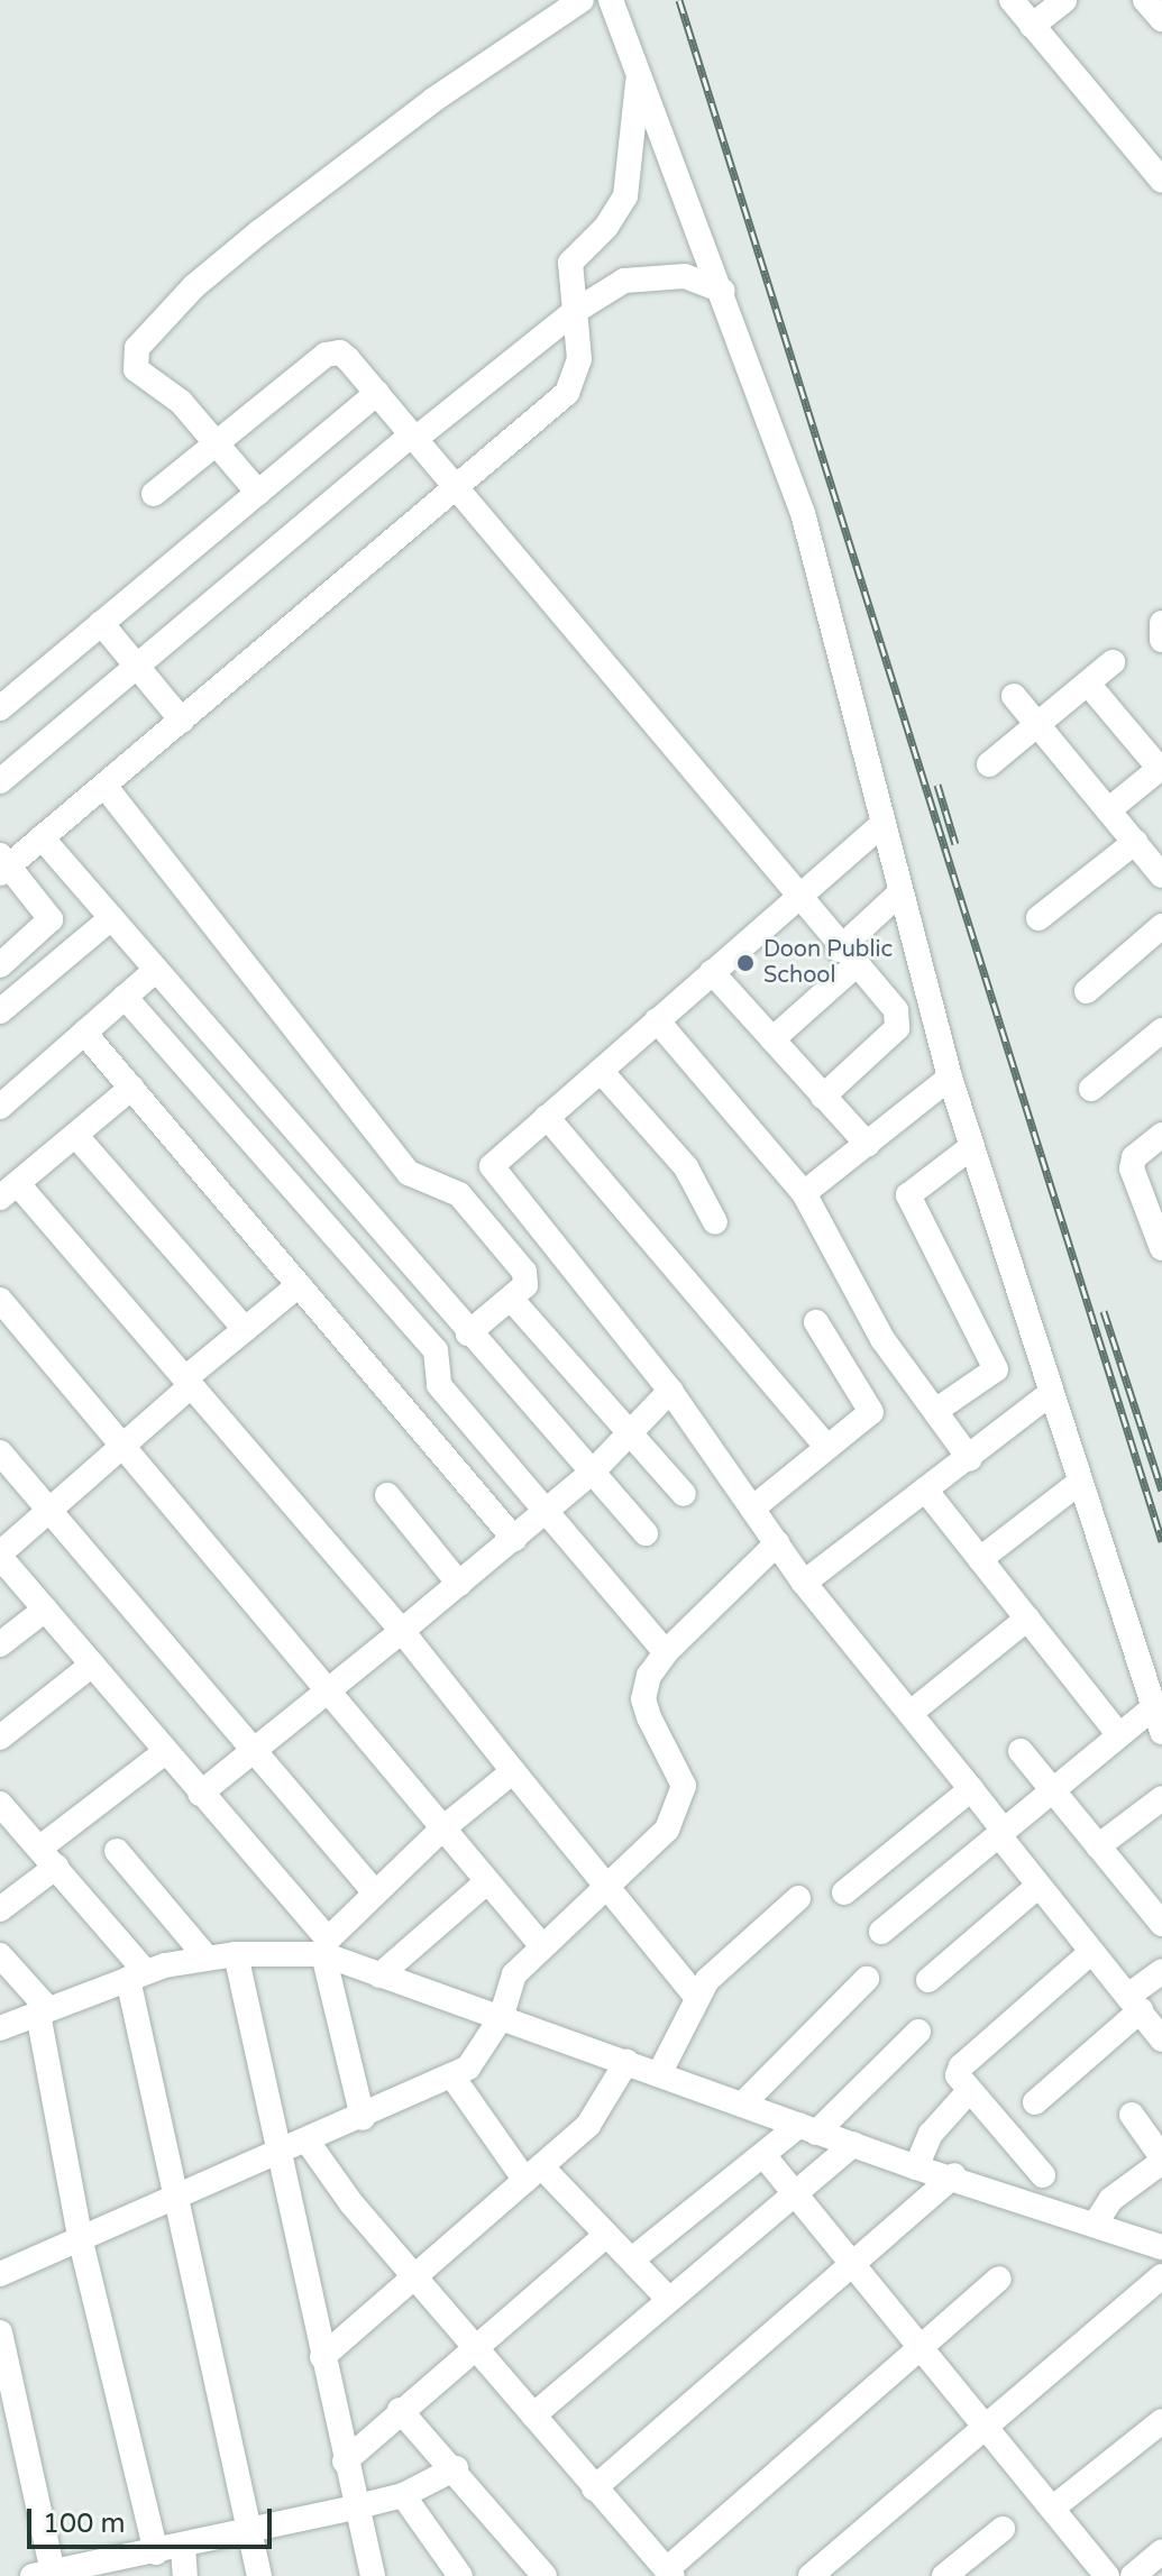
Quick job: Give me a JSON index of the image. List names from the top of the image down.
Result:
{
  "places": ["Doon Public School"],
  "scale_bar": "100 m"
}
